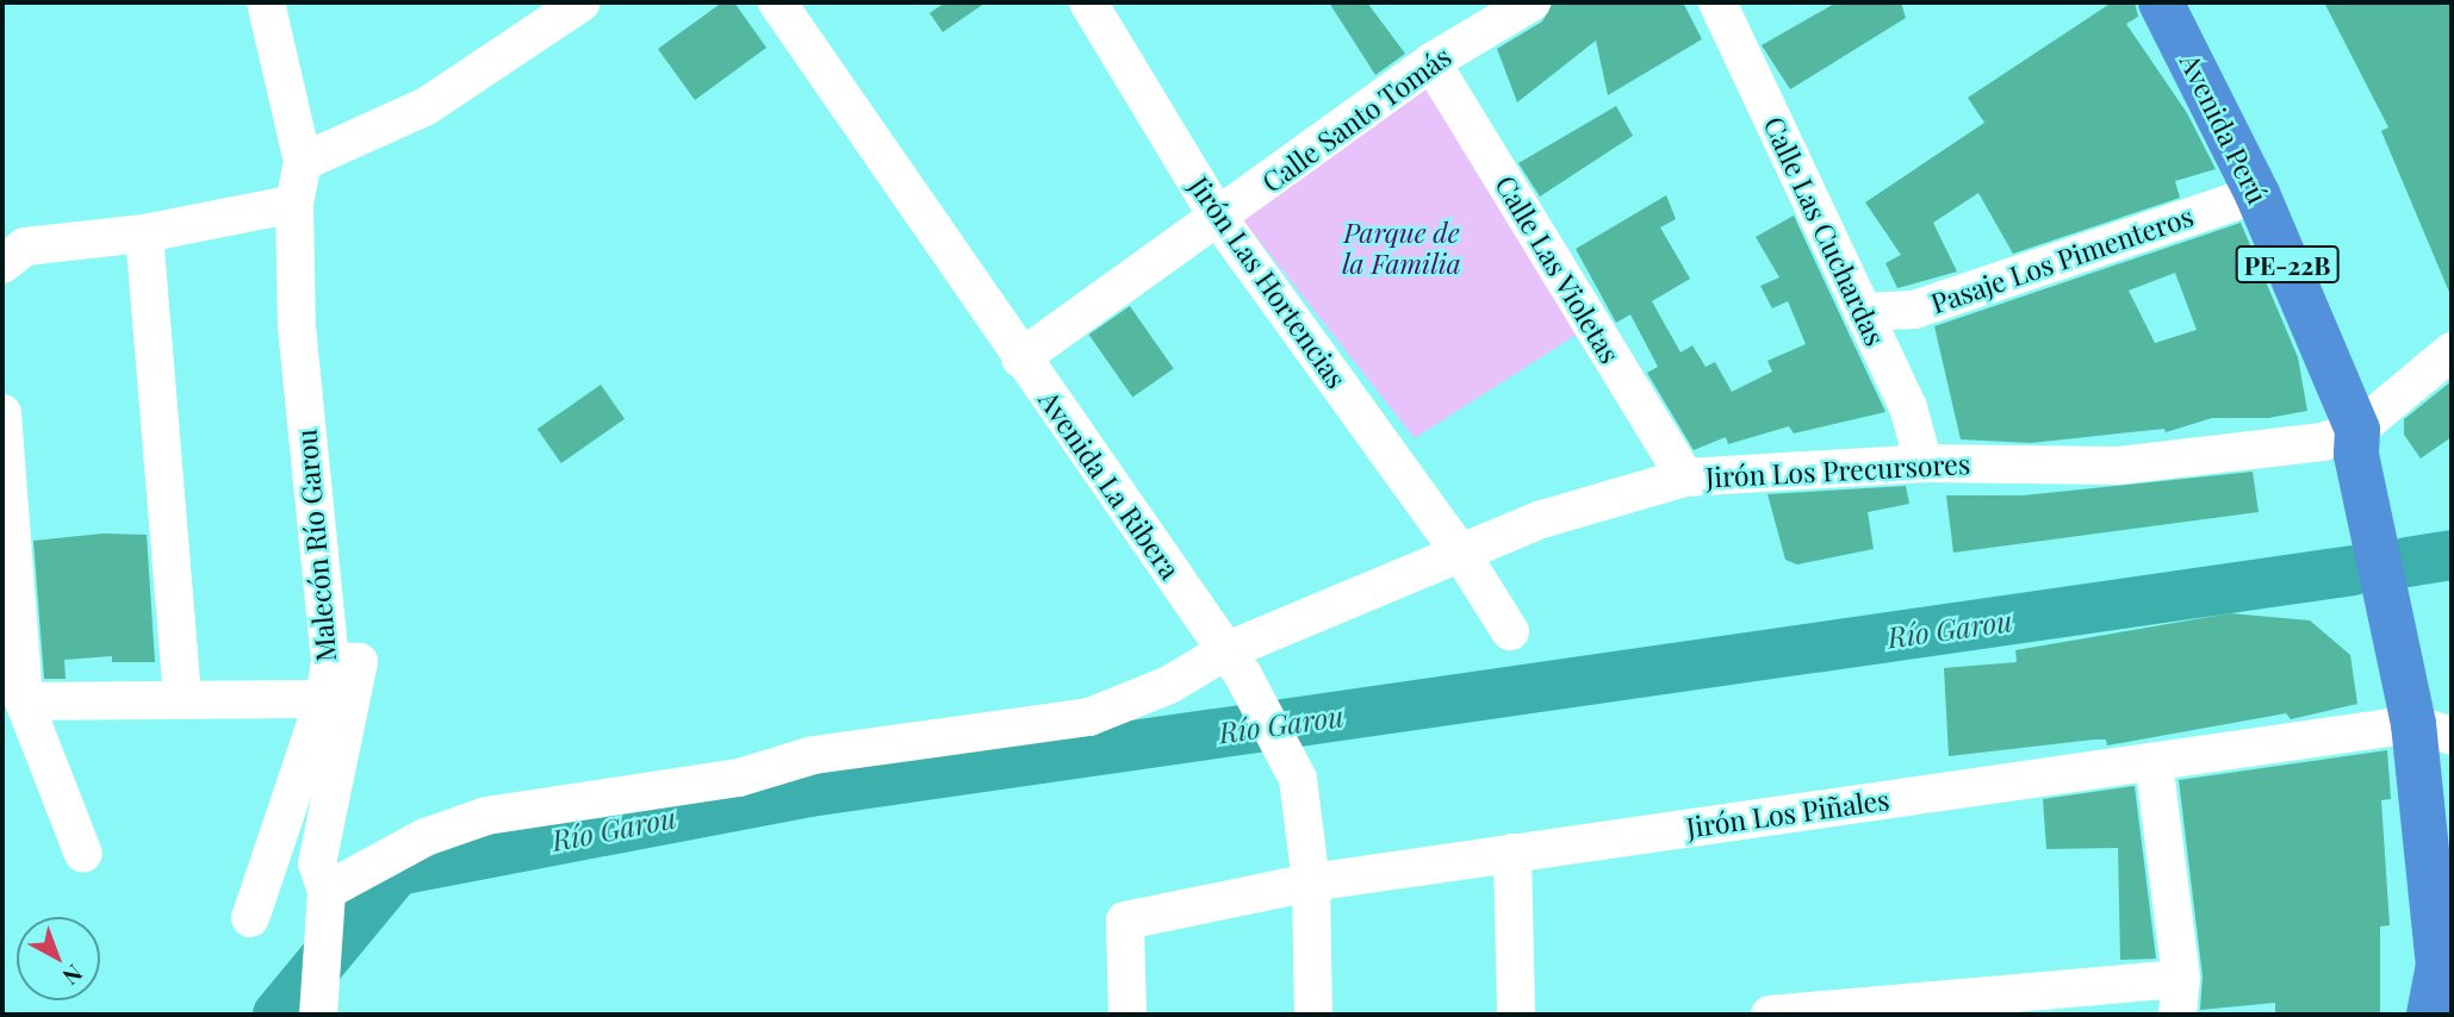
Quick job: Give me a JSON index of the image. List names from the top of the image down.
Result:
{
  "streets": {
    "highway": ["Avenida Perú", "PE-22B"],
    "street": [
      "Calle Santo Tomás",
      "Calle Las Cuchardas",
      "Pasaje Los Pimenteros",
      "Calle Las Violetas",
      "Jirón Las Hortencias",
      "Jirón Los Precursores",
      "Avenida La Ribera",
      "Malecón Río Garou",
      "Jirón Los Piñales"
    ]
  },
  "crossings": [
    ["Calle Santo Tomás", "Calle Las Violetas"],
    ["Calle Santo Tomás", "Jirón Las Hortencias"],
    ["Calle Santo Tomás", "Avenida La Ribera"],
    ["Avenida Perú", "Pasaje Los Pimenteros"],
    ["Avenida Perú", "PE-22B"],
    ["Avenida Perú", "Jirón Los Precursores"],
    ["Avenida Perú", "Jirón Los Piñales"],
    ["Calle Las Cuchardas", "Pasaje Los Pimenteros"],
    ["Calle Las Cuchardas", "Jirón Los Precursores"],
    ["PE-22B", "Jirón Los Piñales"],
    ["Calle Las Violetas", "Jirón Los Precursores"],
    ["Jirón Las Hortencias", "Jirón Los Precursores"],
    ["Jirón Los Precursores", "Avenida La Ribera"],
    ["Avenida La Ribera", "Jirón Los Piñales"]
  ],
  "water": ["Río Garou"],
  "parks": ["Parque de la Familia"],
  "north": "bottom right"
}
